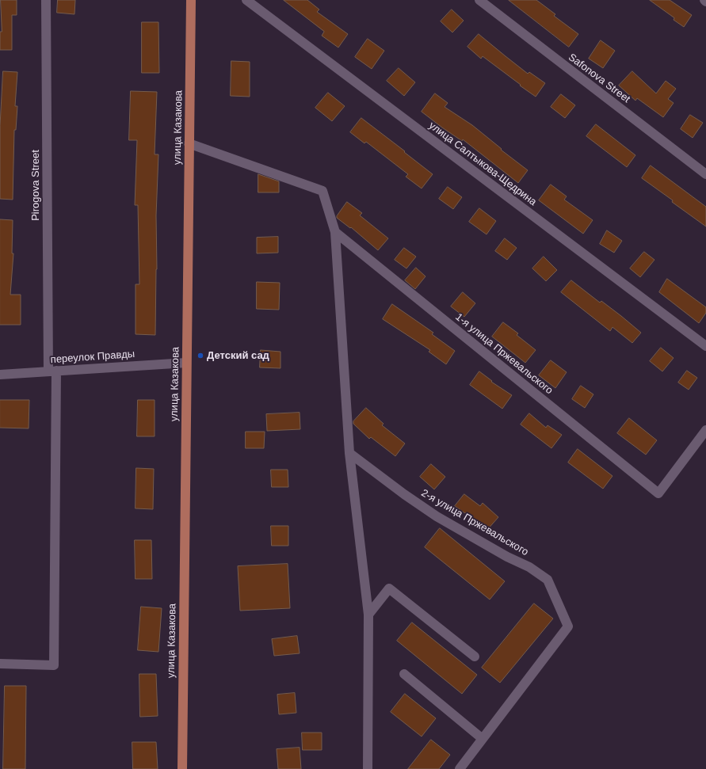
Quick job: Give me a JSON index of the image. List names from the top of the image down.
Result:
{
  "streets": {
    "main road": ["улица Казакова"],
    "street": [
      "Safonova Street",
      "улица Салтыкова-Щедрина",
      "Pirogova Street",
      "1-я улица Пржевальского",
      "переулок Правды",
      "2-я улица Пржевальского"
    ]
  },
  "crossings": [
    ["улица Казакова", "переулок Правды"],
    ["Pirogova Street", "переулок Правды"]
  ],
  "places": ["Детский сад"]
}
